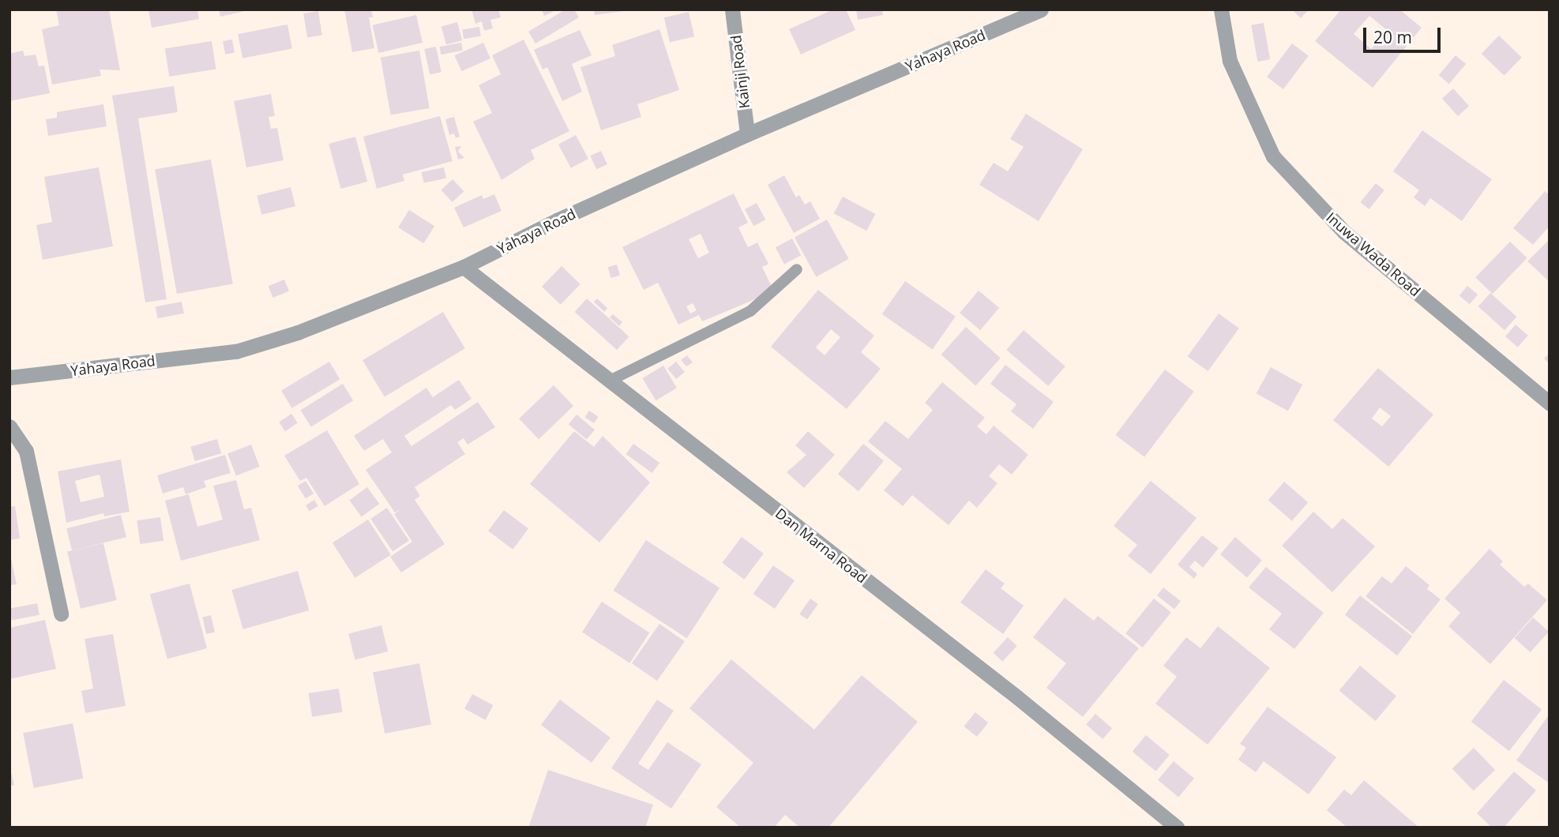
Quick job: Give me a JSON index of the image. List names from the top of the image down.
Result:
{
  "streets": {
    "street": [
      "Yahaya Road",
      "Kainji Road",
      "Inuwa Wada Road",
      "Dan Marna Road"
    ]
  },
  "crossings": [
    ["Yahaya Road", "Kainji Road"],
    ["Yahaya Road", "Dan Marna Road"]
  ],
  "scale_bar": "20 m"
}
